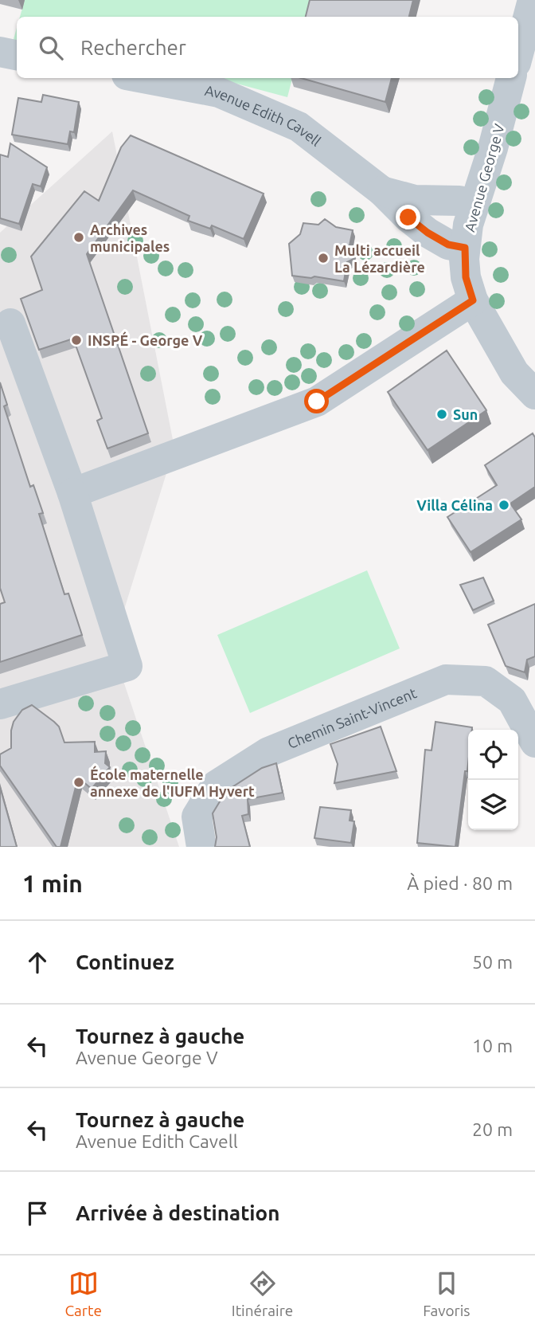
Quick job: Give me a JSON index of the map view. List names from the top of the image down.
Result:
{
  "streets": {
    "street": ["Avenue Edith Cavell", "Avenue George V", "Chemin Saint-Vincent"]
  },
  "crossings": [
    ["Avenue Edith Cavell", "Avenue George V"]
  ],
  "places": [
    "Archives municipales",
    "Multi accueil La Lézardière",
    "INSPÉ - George V",
    "Sun",
    "Villa Célina",
    "École maternelle annexe de l'IUFM Hyvert"
  ],
  "page": {
    "search": "Rechercher",
    "heading": ["1 min", "À pied · 80 m"],
    "list": [
      ["Continuez", "50 m"],
      ["Tournez à gauche", "Avenue George V", "10 m"],
      ["Tournez à gauche", "Avenue Edith Cavell", "20 m"],
      "Arrivée à destination"
    ],
    "nav": ["Carte", "Itinéraire", "Favoris"]
  }
}
